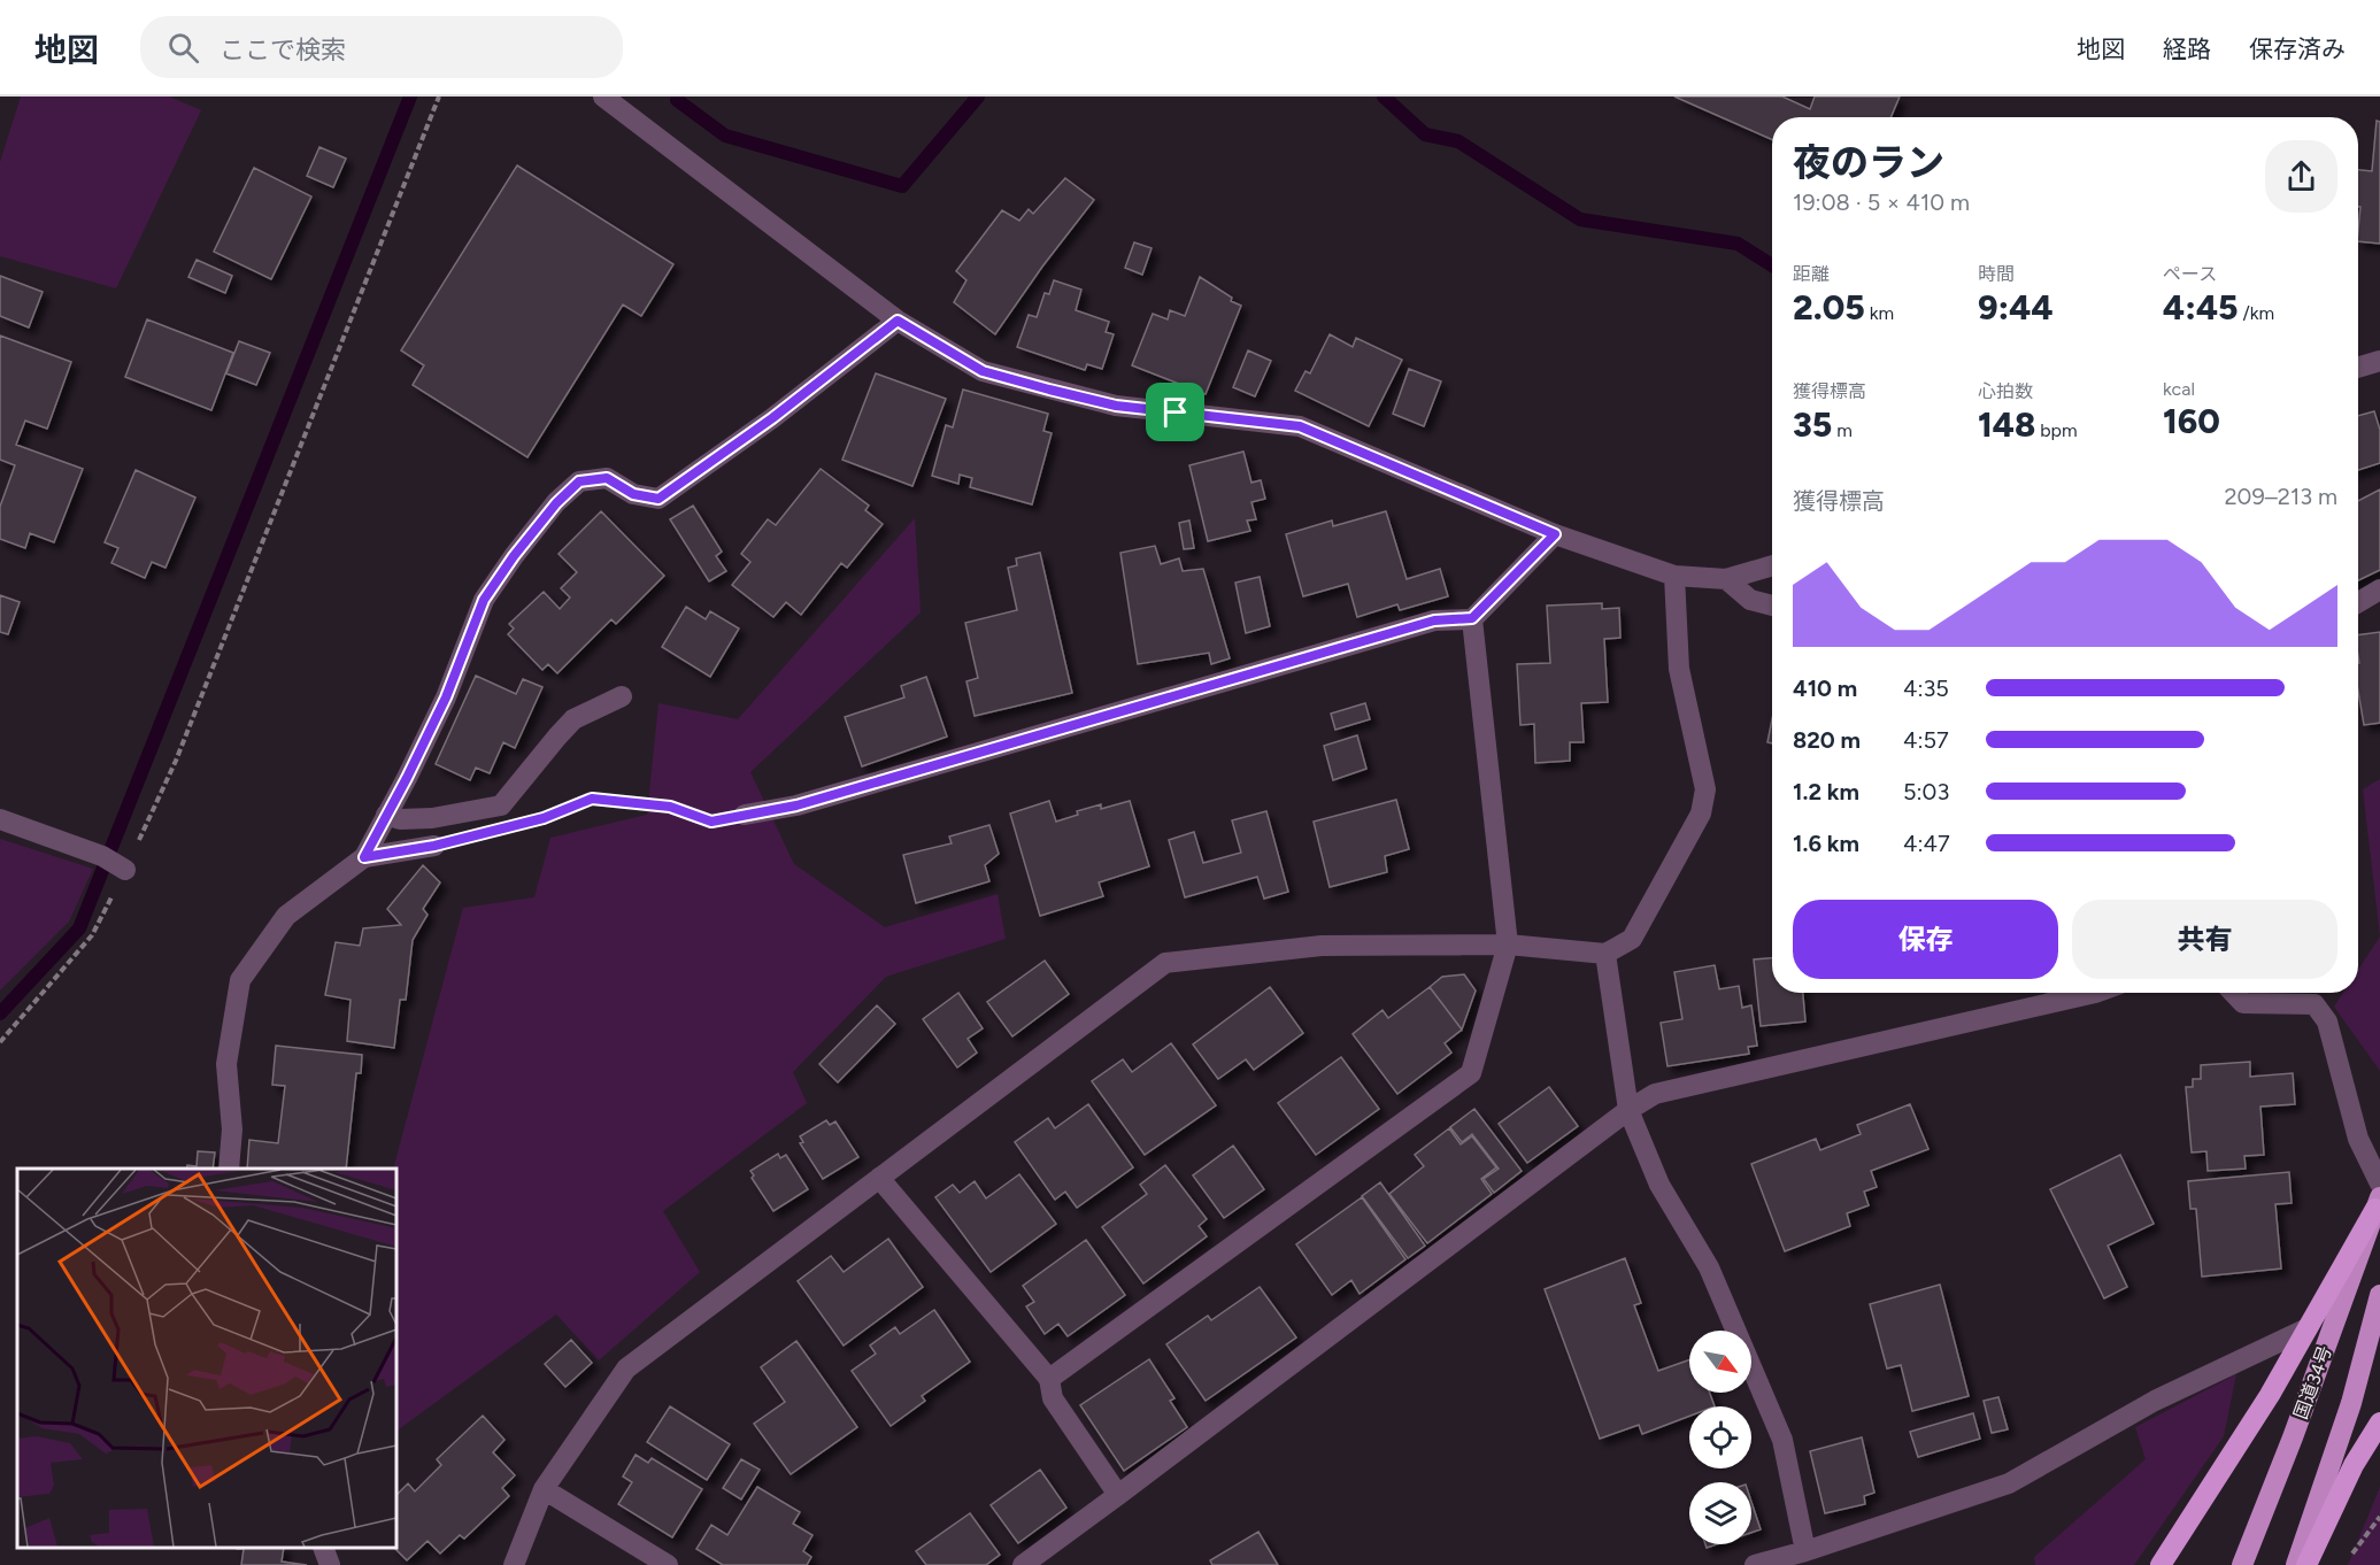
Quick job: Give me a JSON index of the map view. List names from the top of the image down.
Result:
{
  "streets": {
    "highway": ["国道34号"]
  },
  "north": "bottom right",
  "page": {
    "header": "地図",
    "search": "ここで検索",
    "nav": ["地図", "経路", "保存済み"],
    "heading": ["夜のラン", "19:08 · 5 × 410 m"],
    "stats": [
      ["距離", "2.05 km"],
      ["時間", "9:44"],
      ["ペース", "4:45 /km"],
      ["獲得標高", "35 m"],
      ["心拍数", "148 bpm"],
      ["kcal", "160"]
    ],
    "chart": ["獲得標高", "209–213 m"],
    "list": [
      {
        "name": "410 m",
        "note": "4:35"
      },
      {
        "name": "820 m",
        "note": "4:57"
      },
      {
        "name": "1.2 km",
        "note": "5:03"
      },
      {
        "name": "1.6 km",
        "note": "4:47"
      }
    ],
    "buttons": ["保存", "共有"]
  }
}
